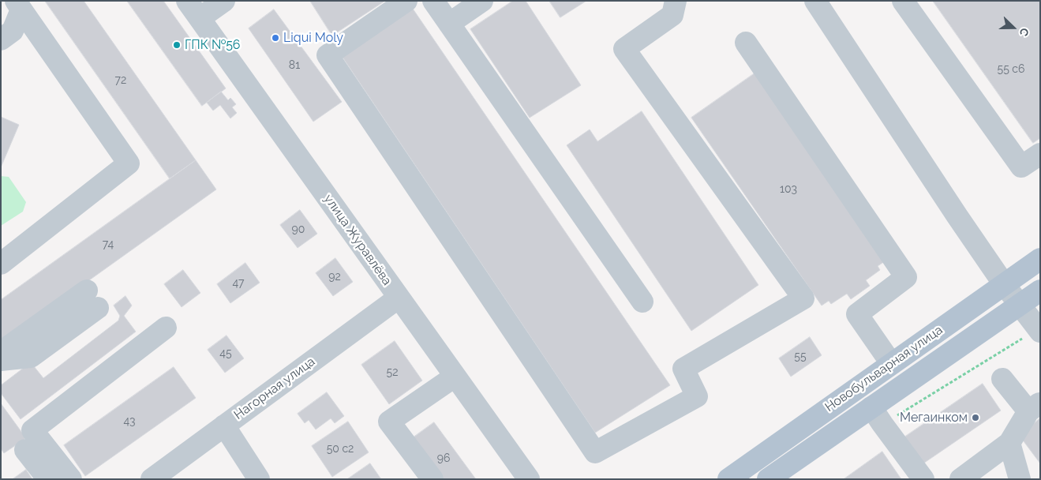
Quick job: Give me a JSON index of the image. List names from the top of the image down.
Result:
{
  "streets": {
    "main road": ["Новобульварная улица"],
    "street": ["улица Журавлёва", "Нагорная улица"]
  },
  "crossings": [
    ["улица Журавлёва", "Нагорная улица"]
  ],
  "places": ["Liqui Moly", "ГПК №56", "Мегаинком"],
  "house_numbers": [
    "81",
    "55 с6",
    "72",
    "103",
    "90",
    "74",
    "92",
    "47",
    "45",
    "55",
    "52",
    "43",
    "50 с2",
    "96"
  ],
  "north": "right"
}
